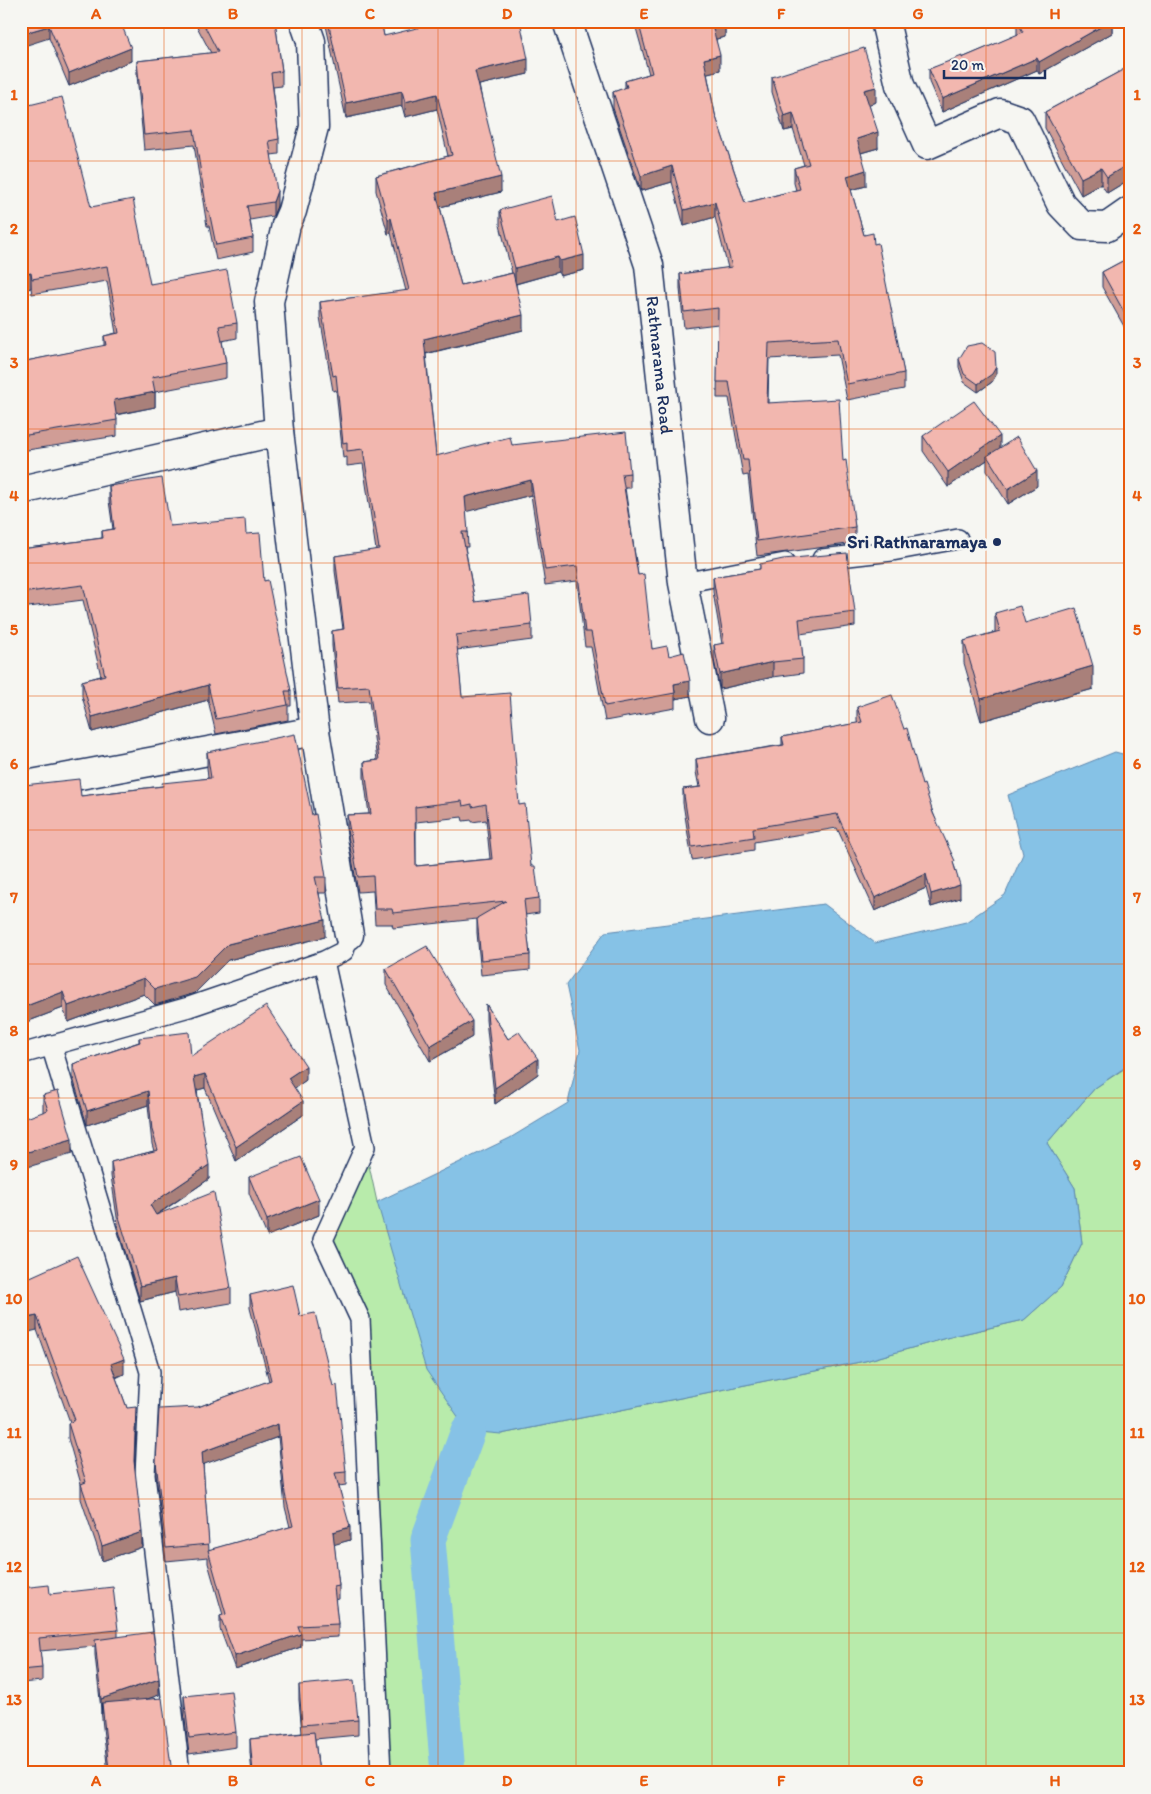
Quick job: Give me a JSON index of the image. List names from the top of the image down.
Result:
{
  "streets": {
    "street": ["Rathnarama Road"]
  },
  "places": ["Sri Rathnaramaya"],
  "scale_bar": "20 m",
  "grid": {
    "columns": [
      "A",
      "B",
      "C",
      "D",
      "E",
      "F",
      "G",
      "H"
    ],
    "rows": [
      "1",
      "2",
      "3",
      "4",
      "5",
      "6",
      "7",
      "8",
      "9",
      "10",
      "11",
      "12",
      "13"
    ]
  }
}
